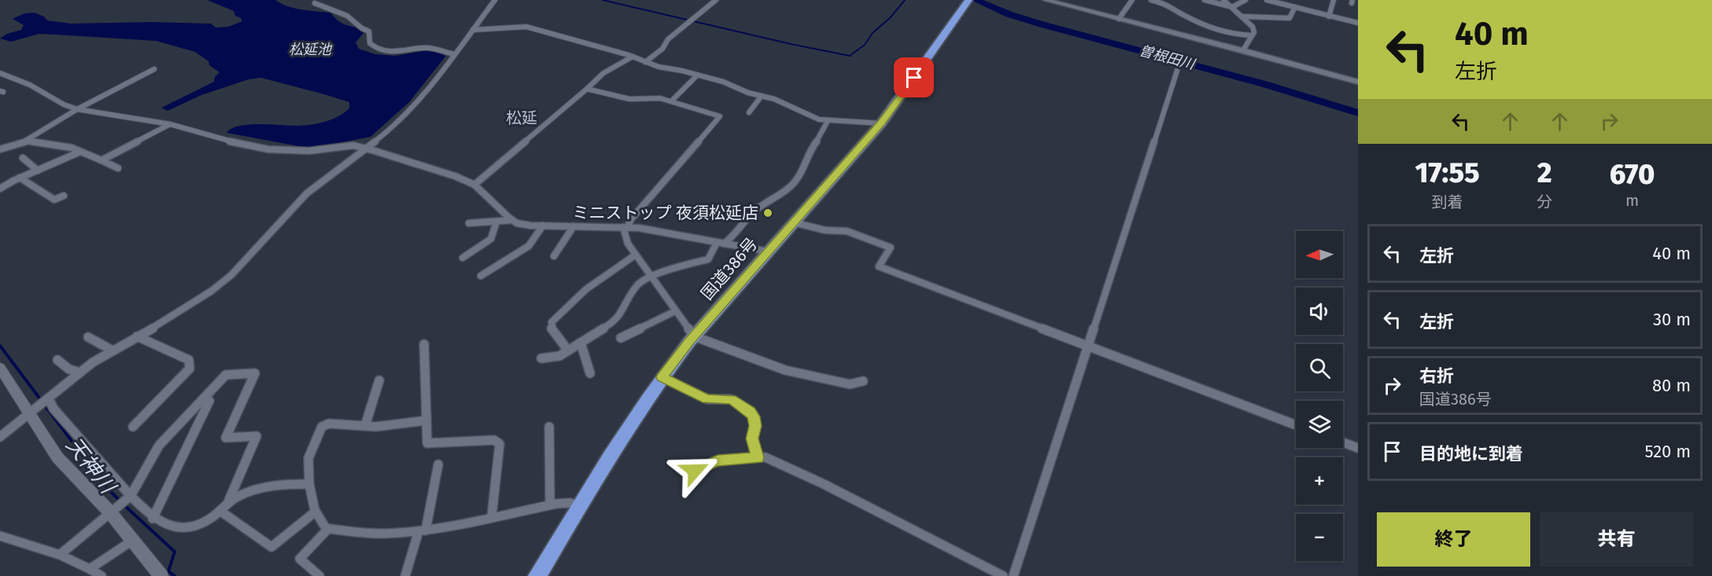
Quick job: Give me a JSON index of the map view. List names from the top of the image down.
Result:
{
  "streets": {
    "highway": ["国道386号"]
  },
  "districts": ["松延"],
  "water": ["松延池", "曽根田川", "天神川"],
  "places": ["ミニストップ 夜須松延店"],
  "north": "left",
  "page": {
    "turn": ["40 m", "左折"],
    "eta": [
      "17:55",
      "到着",
      "2",
      "分",
      "670",
      "m"
    ],
    "list": [
      {
        "name": "左折",
        "value": "40 m"
      },
      {
        "name": "左折",
        "value": "30 m"
      },
      {
        "name": "右折",
        "note": "国道386号",
        "value": "80 m"
      },
      {
        "name": "目的地に到着",
        "value": "520 m"
      }
    ],
    "map_buttons": ["+", "−"],
    "buttons": ["終了", "共有"]
  }
}
